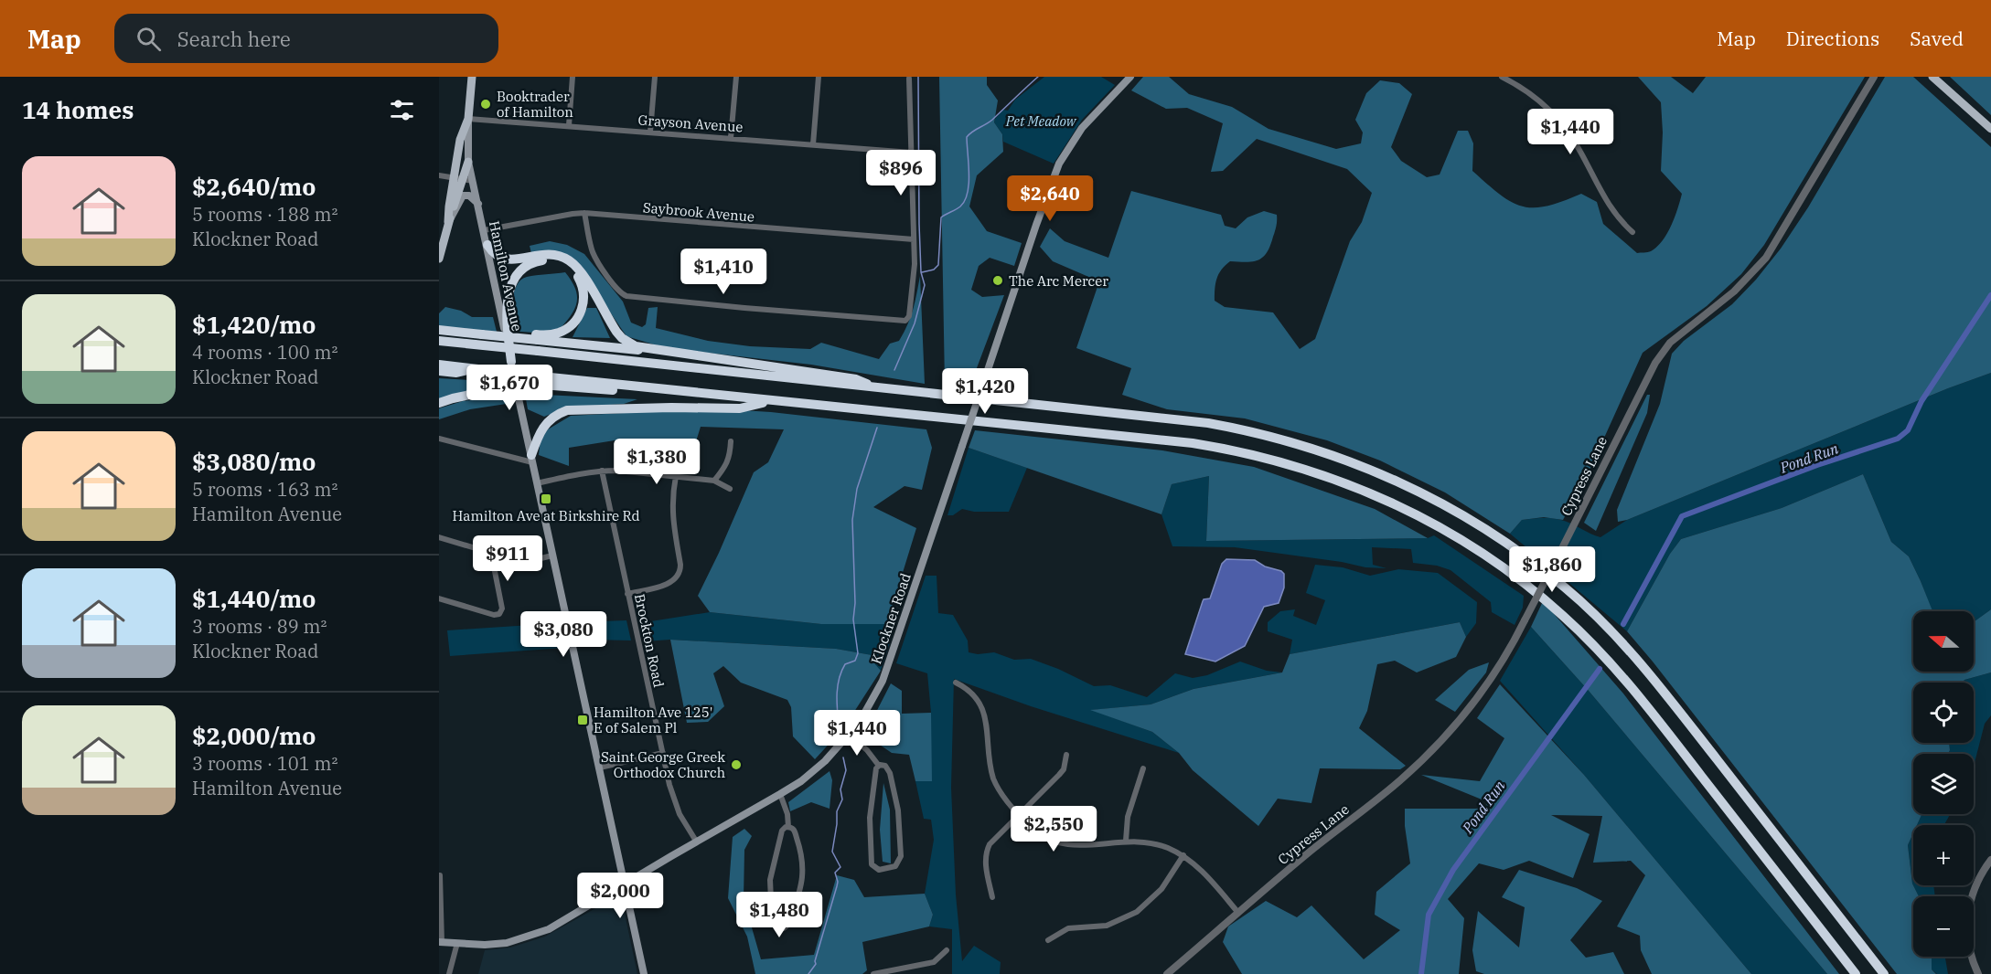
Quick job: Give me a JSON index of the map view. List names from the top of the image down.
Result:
{
  "streets": {
    "main road": ["Hamilton Avenue", "Klockner Road"],
    "street": [
      "Grayson Avenue",
      "Saybrook Avenue",
      "Cypress Lane",
      "Brockton Road"
    ]
  },
  "crossings": [
    ["Grayson Avenue", "Hamilton Avenue"],
    ["Saybrook Avenue", "Hamilton Avenue"],
    ["Hamilton Avenue", "Klockner Road"],
    ["Klockner Road", "Brockton Road"]
  ],
  "water": ["Pond Run"],
  "parks": ["Pet Meadow"],
  "places": {
    "other": ["Booktrader of Hamilton", "The Arc Mercer", "Saint George Greek Orthodox Church"],
    "transit": ["Hamilton Ave at Birkshire Rd", "Hamilton Ave 125' E of Salem Pl"]
  },
  "north": "left",
  "page": {
    "header": "Map",
    "search": "Search here",
    "nav": ["Map", "Directions", "Saved"],
    "heading": "14 homes",
    "price": [
      "$1,440",
      "$896",
      "$2,640",
      "$1,410",
      "$1,670",
      "$1,420",
      "$1,380",
      "$911",
      "$1,860",
      "$3,080",
      "$1,440",
      "$2,550",
      "$2,000",
      "$1,480"
    ],
    "list": [
      {
        "name": "$2,640/mo",
        "note": "5 rooms · 188 m² · Klockner Road"
      },
      {
        "name": "$1,420/mo",
        "note": "4 rooms · 100 m² · Klockner Road"
      },
      {
        "name": "$3,080/mo",
        "note": "5 rooms · 163 m² · Hamilton Avenue"
      },
      {
        "name": "$1,440/mo",
        "note": "3 rooms · 89 m² · Klockner Road"
      },
      {
        "name": "$2,000/mo",
        "note": "3 rooms · 101 m² · Hamilton Avenue"
      }
    ],
    "map_buttons": ["+", "−"]
  }
}
